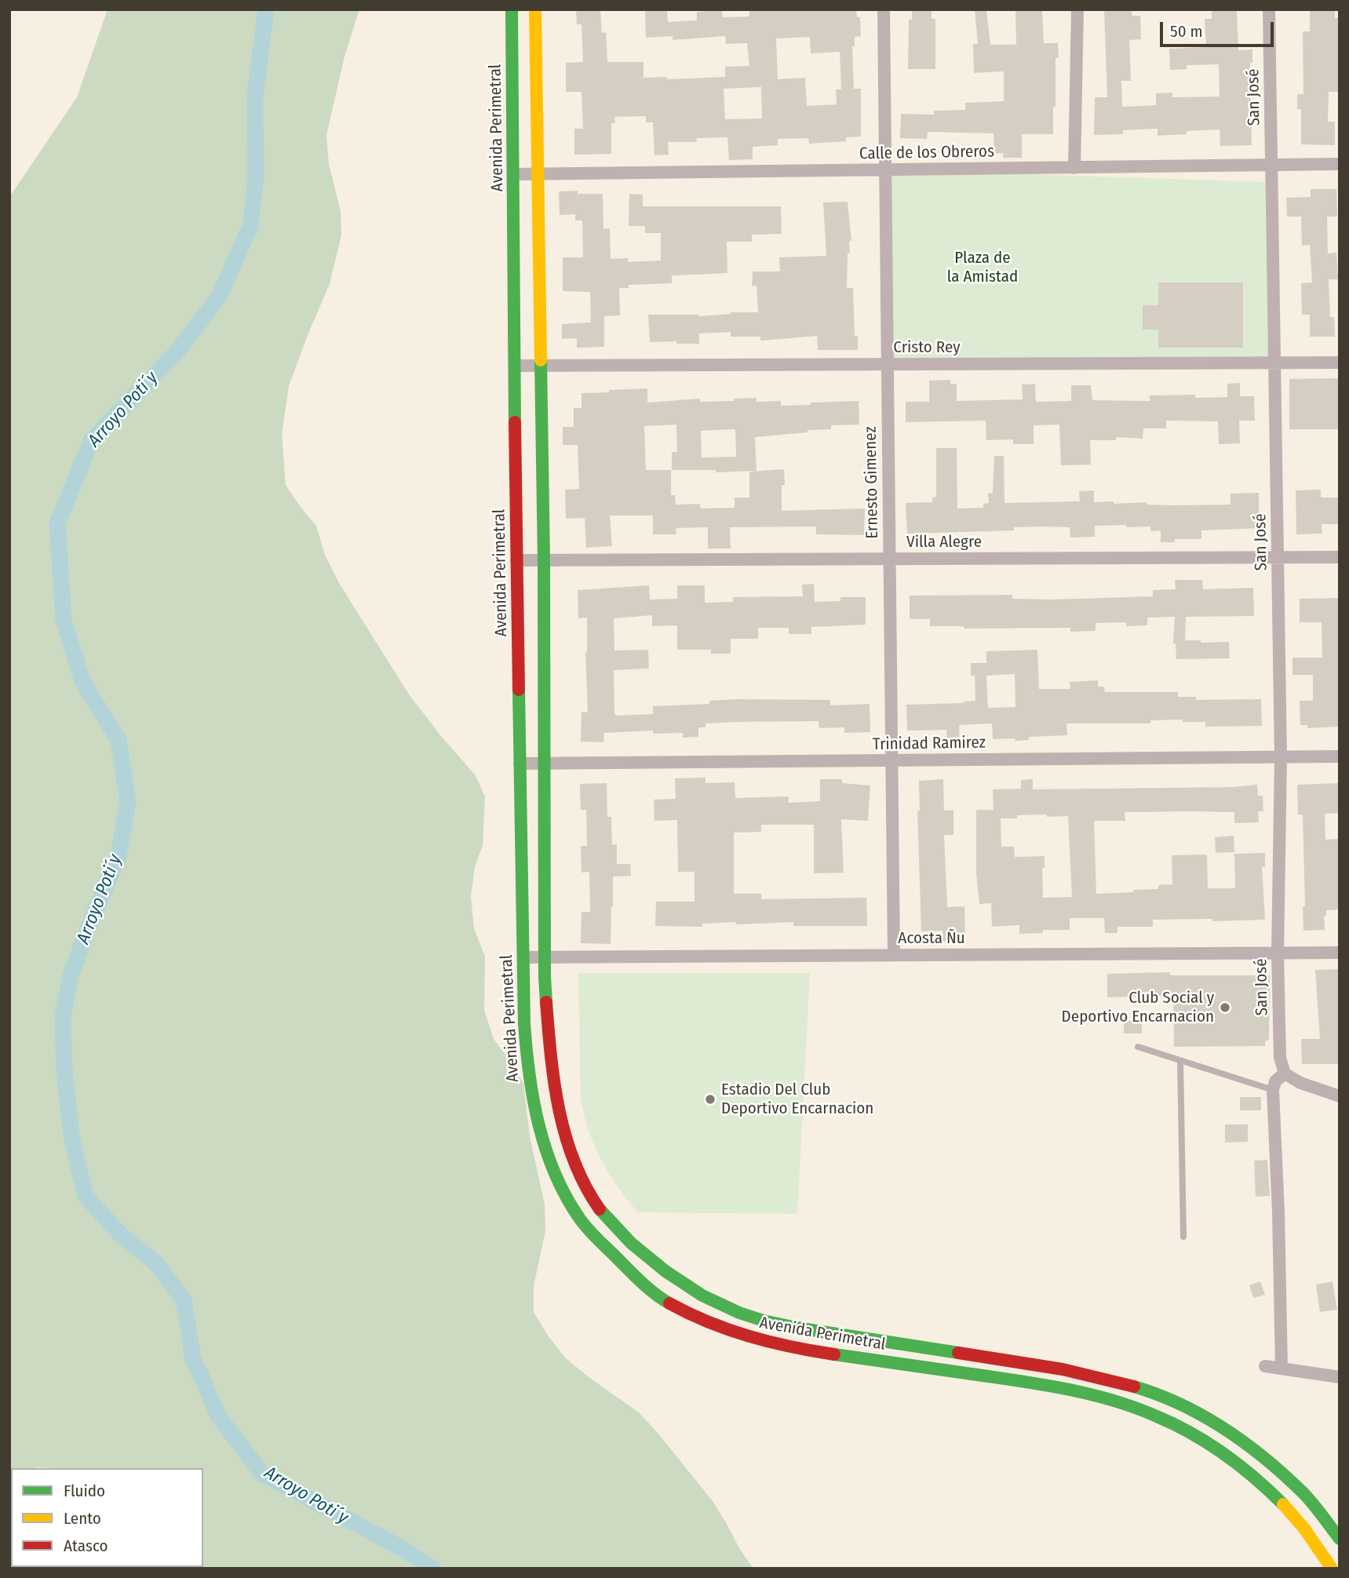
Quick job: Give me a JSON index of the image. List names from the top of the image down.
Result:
{
  "streets": {
    "main road": ["Avenida Perimetral"],
    "street": [
      "San José",
      "Calle de los Obreros",
      "Cristo Rey",
      "Ernesto Gimenez",
      "Villa Alegre",
      "Trinidad Ramirez",
      "Acosta Ñu"
    ]
  },
  "crossings": [
    ["San José", "Calle de los Obreros"],
    ["San José", "Cristo Rey"],
    ["San José", "Villa Alegre"],
    ["San José", "Trinidad Ramirez"],
    ["San José", "Acosta Ñu"],
    ["Avenida Perimetral", "Calle de los Obreros"],
    ["Avenida Perimetral", "Cristo Rey"],
    ["Avenida Perimetral", "Villa Alegre"],
    ["Avenida Perimetral", "Trinidad Ramirez"],
    ["Avenida Perimetral", "Acosta Ñu"],
    ["Calle de los Obreros", "Ernesto Gimenez"],
    ["Cristo Rey", "Ernesto Gimenez"],
    ["Ernesto Gimenez", "Villa Alegre"],
    ["Ernesto Gimenez", "Trinidad Ramirez"],
    ["Ernesto Gimenez", "Acosta Ñu"]
  ],
  "water": ["Arroyo Poti´y"],
  "parks": ["Plaza de la Amistad"],
  "places": ["Club Social y Deportivo Encarnacion", "Estadio Del Club Deportivo Encarnacion"],
  "legend": ["Fluido", "Lento", "Atasco"],
  "scale_bar": "50 m"
}
